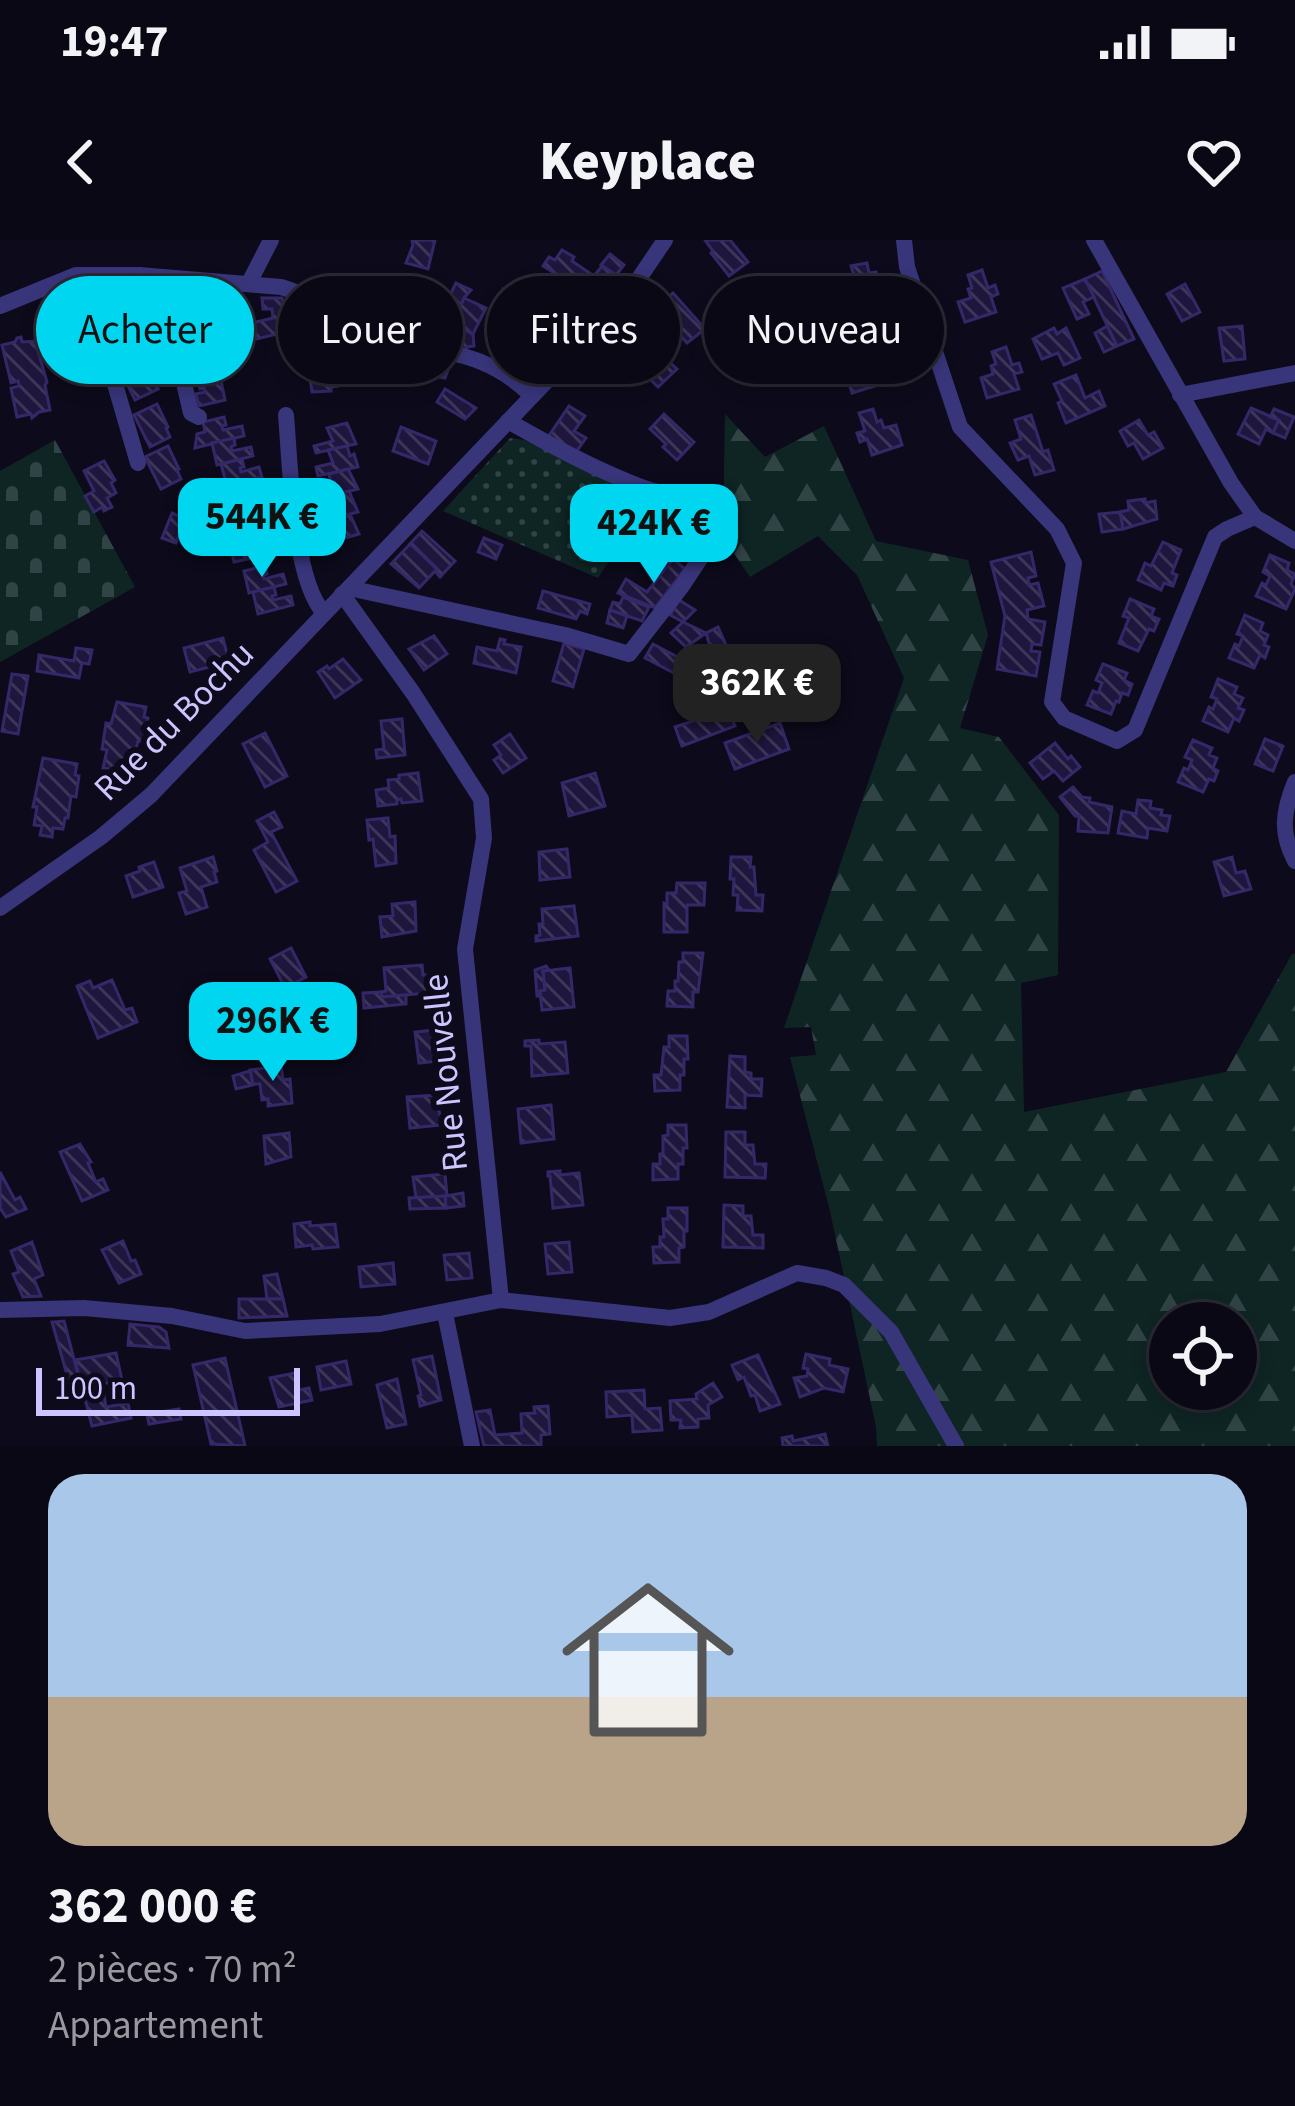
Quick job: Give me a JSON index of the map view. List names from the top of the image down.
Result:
{
  "streets": {
    "street": ["Rue du Bochu", "Rue Nouvelle"]
  },
  "crossings": [
    ["Rue du Bochu", "Rue Nouvelle"]
  ],
  "scale_bar": "100 m",
  "page": {
    "status": "19:47",
    "header": "Keyplace",
    "chip": [
      "Acheter",
      "Louer",
      "Filtres",
      "Nouveau"
    ],
    "price": [
      "544K €",
      "424K €",
      "362K €",
      "296K €"
    ],
    "scale": "100 m",
    "list": [
      {
        "name": "362 000 €",
        "note": "2 pièces · 70 m² · Appartement"
      }
    ]
  }
}
